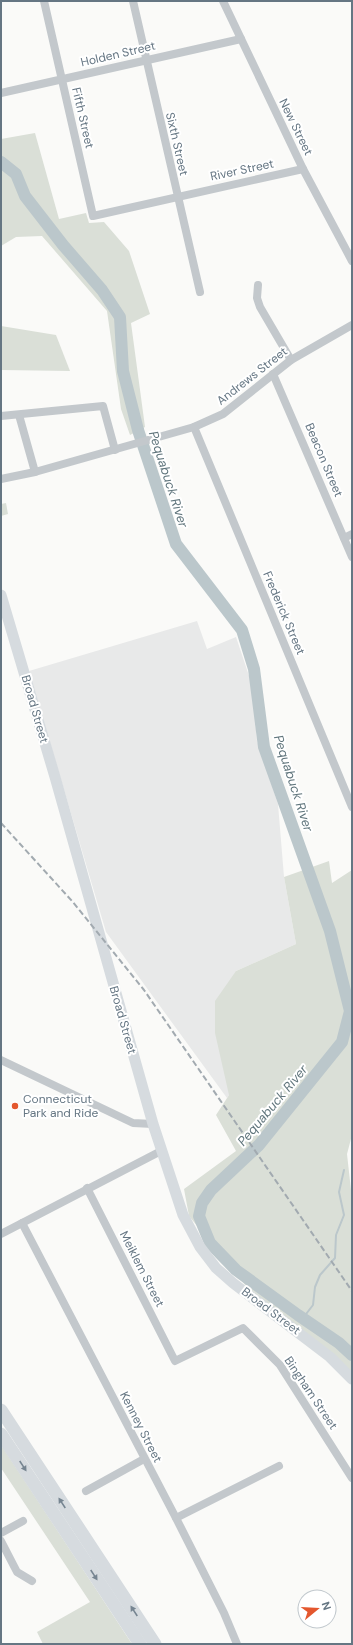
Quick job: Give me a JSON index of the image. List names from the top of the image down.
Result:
{
  "streets": {
    "main road": ["Broad Street"],
    "street": [
      "Holden Street",
      "Fifth Street",
      "New Street",
      "Sixth Street",
      "River Street",
      "Andrews Street",
      "Beacon Street",
      "Frederick Street",
      "Meiklem Street",
      "Bingham Street",
      "Kenney Street"
    ]
  },
  "crossings": [
    ["Holden Street", "Fifth Street"],
    ["Holden Street", "New Street"],
    ["Holden Street", "Sixth Street"],
    ["Fifth Street", "River Street"],
    ["New Street", "River Street"],
    ["Sixth Street", "River Street"],
    ["Andrews Street", "Beacon Street"],
    ["Andrews Street", "Frederick Street"],
    ["Meiklem Street", "Bingham Street"]
  ],
  "water": ["Pequabuck River"],
  "places": ["Connecticut Park and Ride"],
  "north": "right"
}
